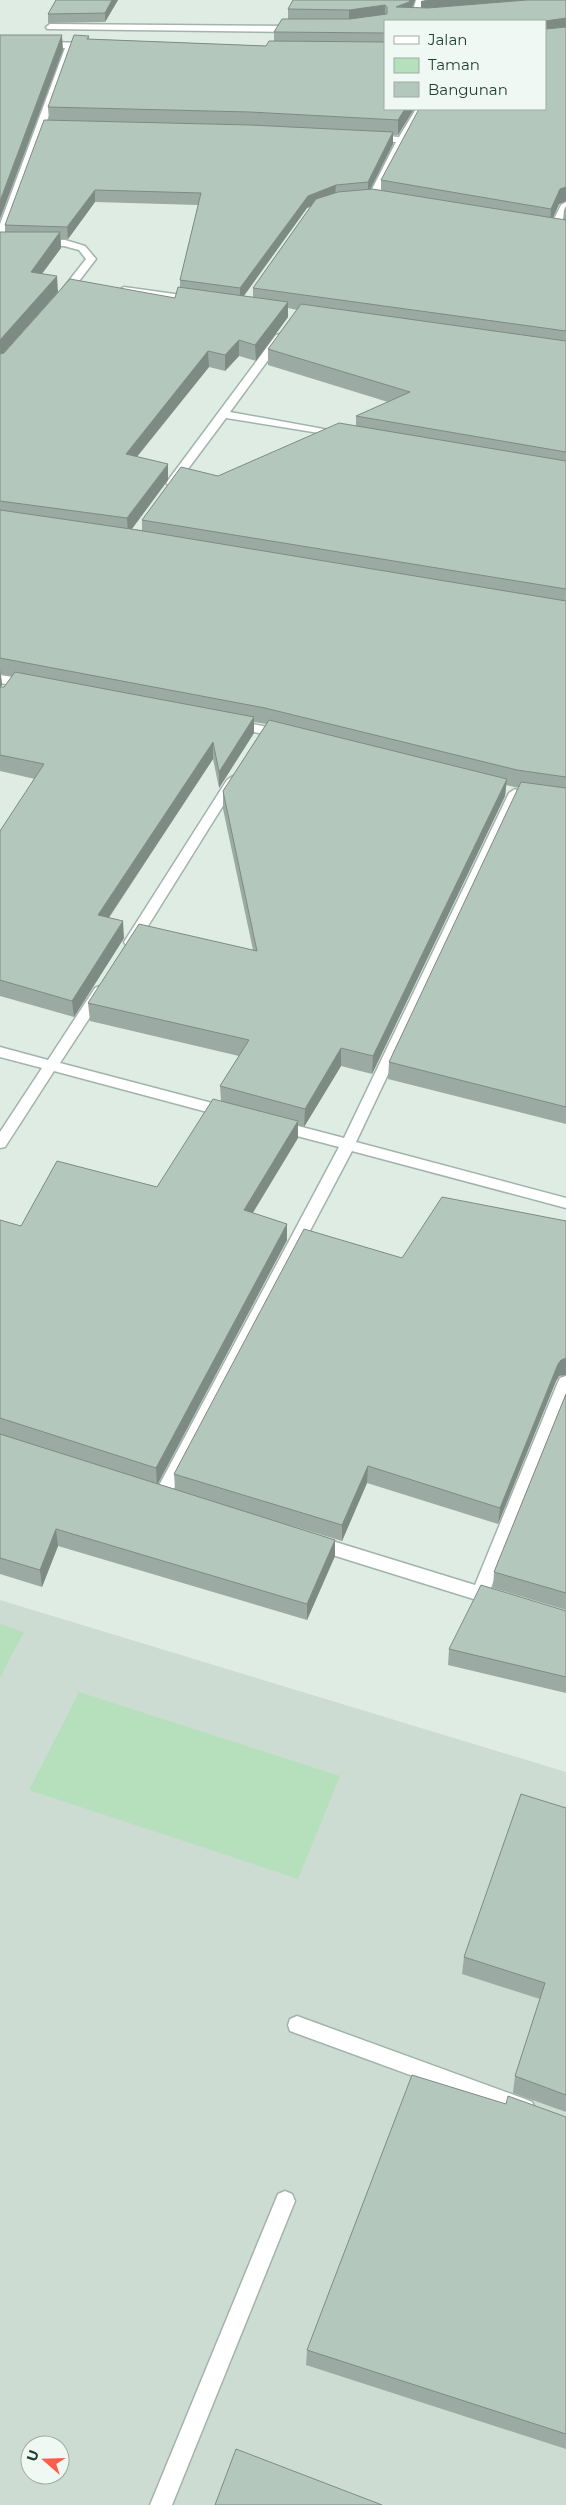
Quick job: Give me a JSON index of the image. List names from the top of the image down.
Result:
{
  "legend": ["Jalan", "Taman", "Bangunan"],
  "north": "left"
}
